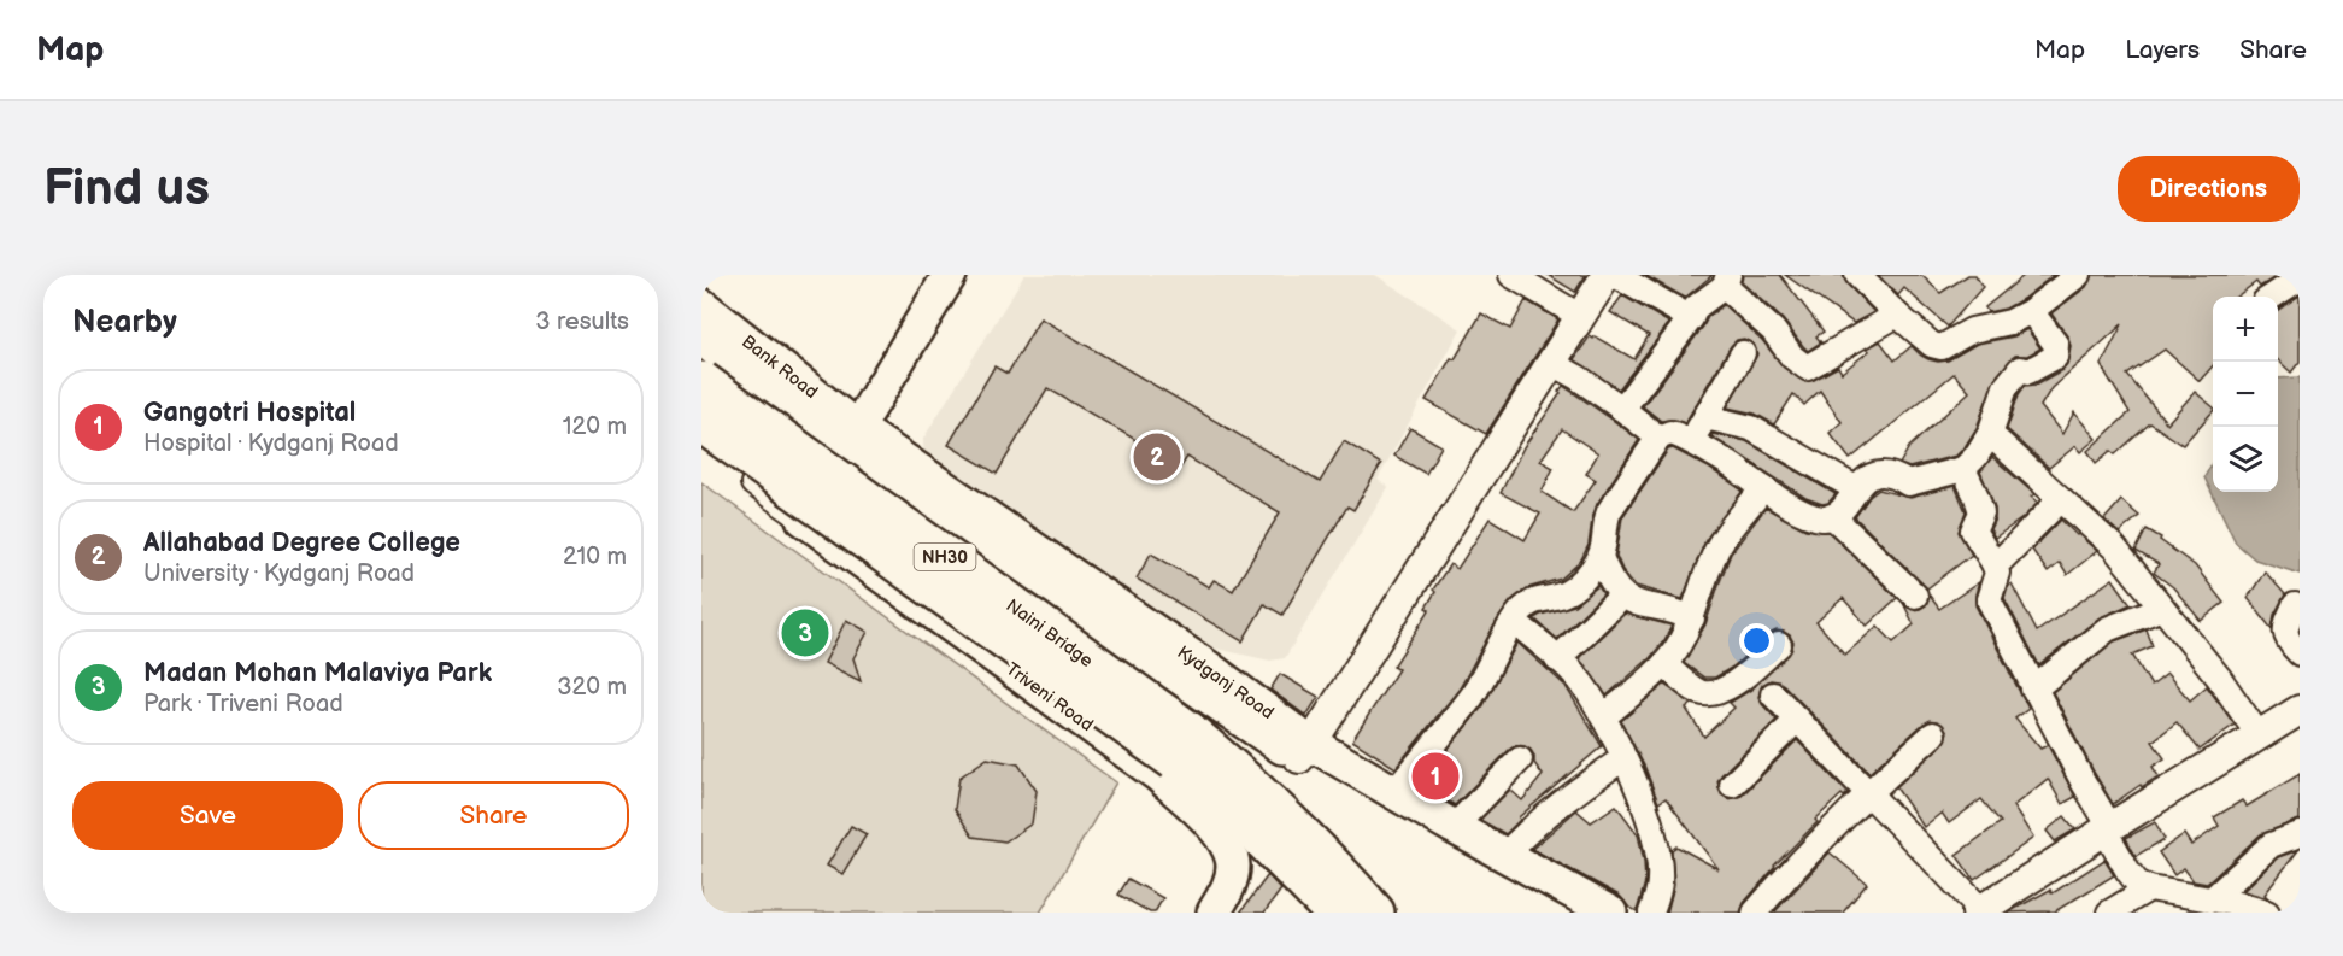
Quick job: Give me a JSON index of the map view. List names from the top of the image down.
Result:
{
  "streets": {
    "highway": ["NH30", "Naini Bridge"],
    "main road": ["Bank Road", "Kydganj Road", "Triveni Road"]
  },
  "crossings": [
    ["Bank Road", "Kydganj Road"]
  ],
  "page": {
    "header": "Map",
    "nav": ["Map", "Layers", "Share"],
    "buttons": [
      "Directions",
      ["Save", "Share"]
    ],
    "title": "Find us",
    "heading": ["Nearby", "3 results"],
    "map_buttons": ["+", "−"],
    "list": [
      {
        "mark": "1",
        "name": "Gangotri Hospital",
        "note": "Hospital · Kydganj Road",
        "value": "120 m"
      },
      {
        "mark": "2",
        "name": "Allahabad Degree College",
        "note": "University · Kydganj Road",
        "value": "210 m"
      },
      {
        "mark": "3",
        "name": "Madan Mohan Malaviya Park",
        "note": "Park · Triveni Road",
        "value": "320 m"
      }
    ],
    "pins": ["2", "3", "1"]
  }
}
